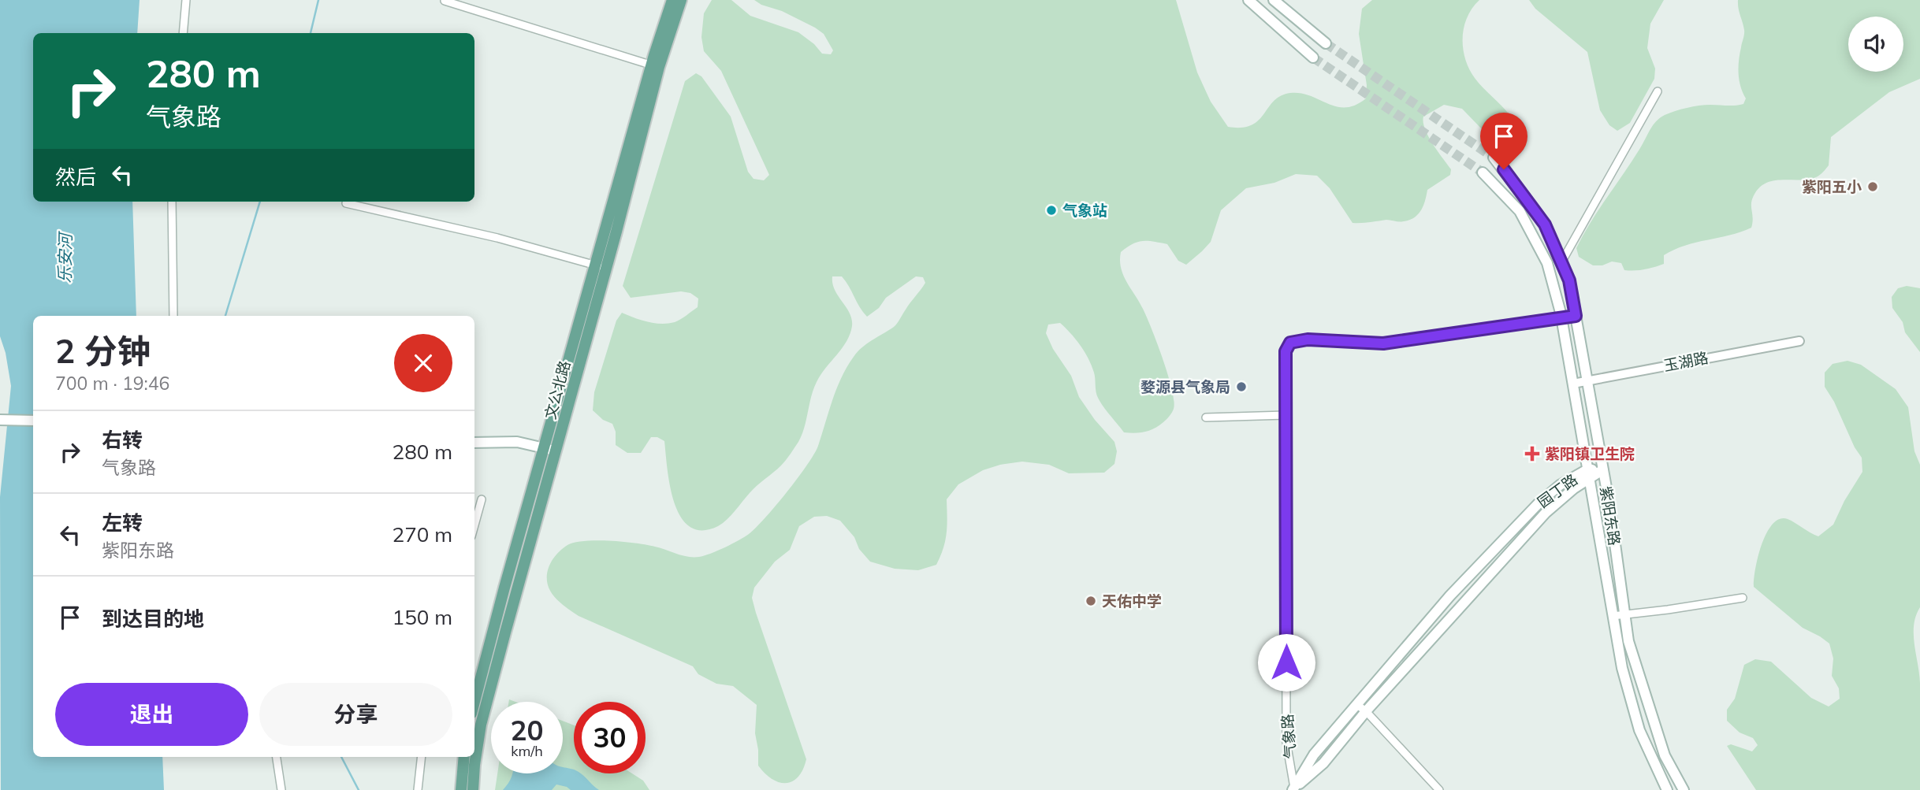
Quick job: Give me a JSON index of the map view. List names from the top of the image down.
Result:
{
  "streets": {
    "main road": ["文公北路", "园丁路", "紫阳东路"],
    "street": ["玉湖路", "气象路"]
  },
  "crossings": [
    ["玉湖路", "紫阳东路"],
    ["园丁路", "紫阳东路"],
    ["园丁路", "气象路"],
    ["紫阳东路", "气象路"]
  ],
  "water": ["乐安河"],
  "places": {
    "other": [
      "紫阳五小",
      "气象站",
      "婺源县气象局",
      "天佑中学"
    ],
    "health": ["紫阳镇卫生院"]
  },
  "page": {
    "turn": ["280 m", "气象路"],
    "then": "然后",
    "heading": ["2 分钟", "700 m · 19:46"],
    "list": [
      {
        "name": "右转",
        "note": "气象路",
        "value": "280 m"
      },
      {
        "name": "左转",
        "note": "紫阳东路",
        "value": "270 m"
      },
      {
        "name": "到达目的地",
        "value": "150 m"
      }
    ],
    "buttons": ["退出", "分享"],
    "speed": "20 km/h",
    "limit": "30"
  }
}
